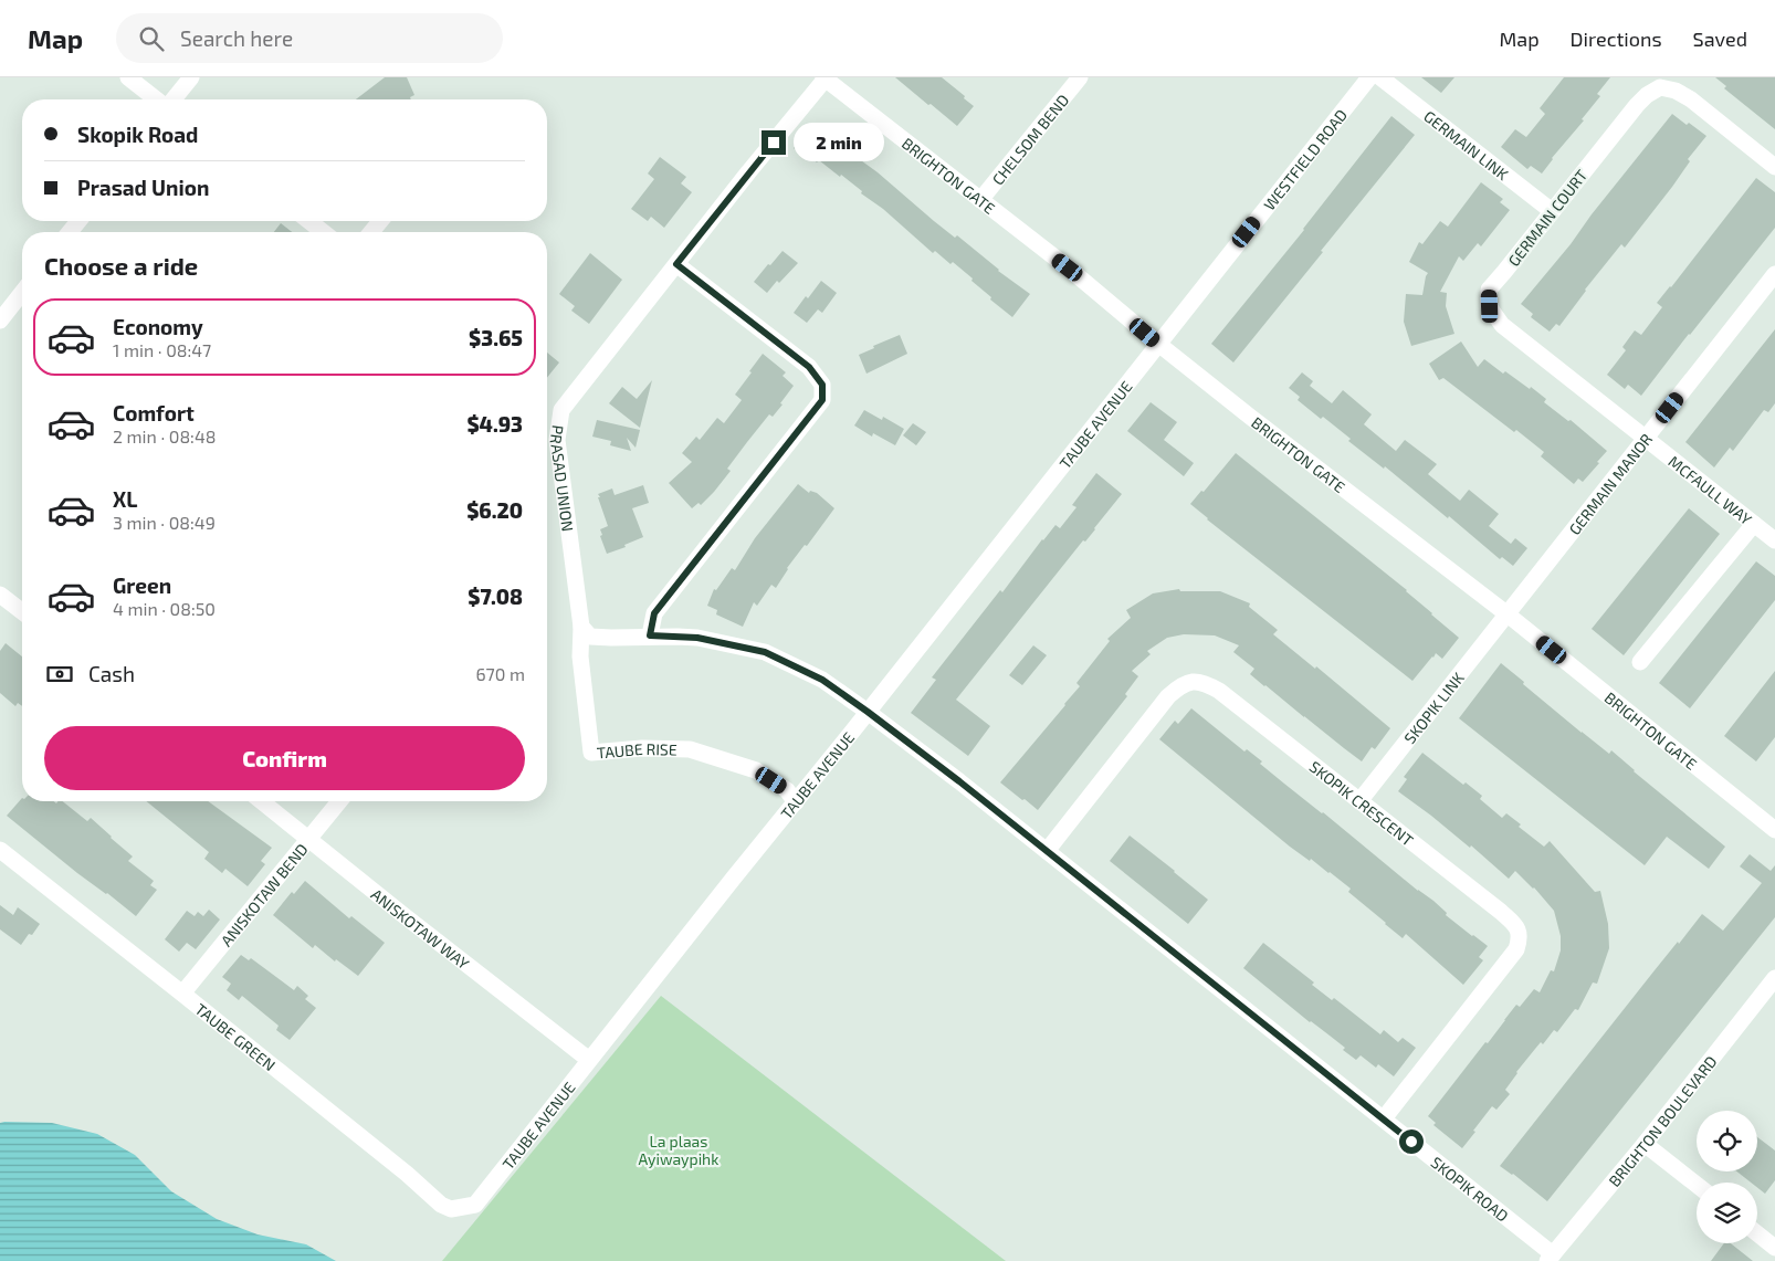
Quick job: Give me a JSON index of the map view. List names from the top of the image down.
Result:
{
  "streets": {
    "street": [
      "CHELSOM BEND",
      "GERMAIN LINK",
      "WESTFIELD ROAD",
      "BRIGHTON GATE",
      "GERMAIN COURT",
      "TAUBE AVENUE",
      "PRASAD UNION",
      "GERMAIN MANOR",
      "MCFAULL WAY",
      "SKOPIK LINK",
      "TAUBE RISE",
      "SKOPIK CRESCENT",
      "ANISKOTAW BEND",
      "ANISKOTAW WAY",
      "TAUBE GREEN",
      "BRIGHTON BOULEVARD",
      "SKOPIK ROAD"
    ]
  },
  "crossings": [
    ["CHELSOM BEND", "BRIGHTON GATE"],
    ["GERMAIN LINK", "GERMAIN COURT"],
    ["WESTFIELD ROAD", "BRIGHTON GATE"],
    ["WESTFIELD ROAD", "TAUBE AVENUE"],
    ["BRIGHTON GATE", "TAUBE AVENUE"],
    ["BRIGHTON GATE", "PRASAD UNION"],
    ["BRIGHTON GATE", "GERMAIN MANOR"],
    ["BRIGHTON GATE", "SKOPIK LINK"],
    ["GERMAIN COURT", "GERMAIN MANOR"],
    ["GERMAIN COURT", "MCFAULL WAY"],
    ["TAUBE AVENUE", "TAUBE RISE"],
    ["TAUBE AVENUE", "ANISKOTAW WAY"],
    ["TAUBE AVENUE", "TAUBE GREEN"],
    ["TAUBE AVENUE", "SKOPIK ROAD"],
    ["PRASAD UNION", "TAUBE RISE"],
    ["GERMAIN MANOR", "MCFAULL WAY"],
    ["GERMAIN MANOR", "SKOPIK LINK"],
    ["SKOPIK LINK", "SKOPIK CRESCENT"],
    ["SKOPIK CRESCENT", "SKOPIK ROAD"],
    ["ANISKOTAW BEND", "ANISKOTAW WAY"],
    ["ANISKOTAW BEND", "TAUBE GREEN"],
    ["BRIGHTON BOULEVARD", "SKOPIK ROAD"]
  ],
  "parks": ["La plaas Ayiwaypihk"],
  "page": {
    "header": "Map",
    "search": "Search here",
    "nav": ["Map", "Directions", "Saved"],
    "banner": ["Skopik Road", "Prasad Union"],
    "bubble": "2 min",
    "heading": "Choose a ride",
    "list": [
      {
        "name": "Economy",
        "note": "1 min · 08:47",
        "value": "$3.65"
      },
      {
        "name": "Comfort",
        "note": "2 min · 08:48",
        "value": "$4.93"
      },
      {
        "name": "XL",
        "note": "3 min · 08:49",
        "value": "$6.20"
      },
      {
        "name": "Green",
        "note": "4 min · 08:50",
        "value": "$7.08"
      }
    ],
    "pay": ["Cash", "670 m"],
    "buttons": "Confirm"
  }
}
